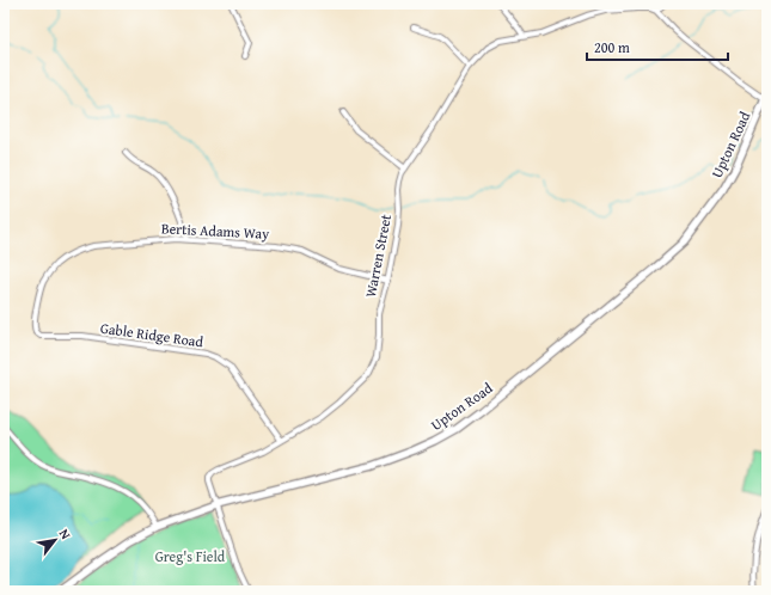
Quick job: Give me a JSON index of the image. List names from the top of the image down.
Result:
{
  "streets": {
    "main road": ["Upton Road"],
    "street": ["Bertis Adams Way", "Warren Street", "Gable Ridge Road"]
  },
  "crossings": [
    ["Upton Road", "Warren Street"],
    ["Bertis Adams Way", "Warren Street"],
    ["Bertis Adams Way", "Gable Ridge Road"],
    ["Warren Street", "Gable Ridge Road"]
  ],
  "parks": ["Greg's Field"],
  "scale_bar": "200 m",
  "north": "top right"
}
